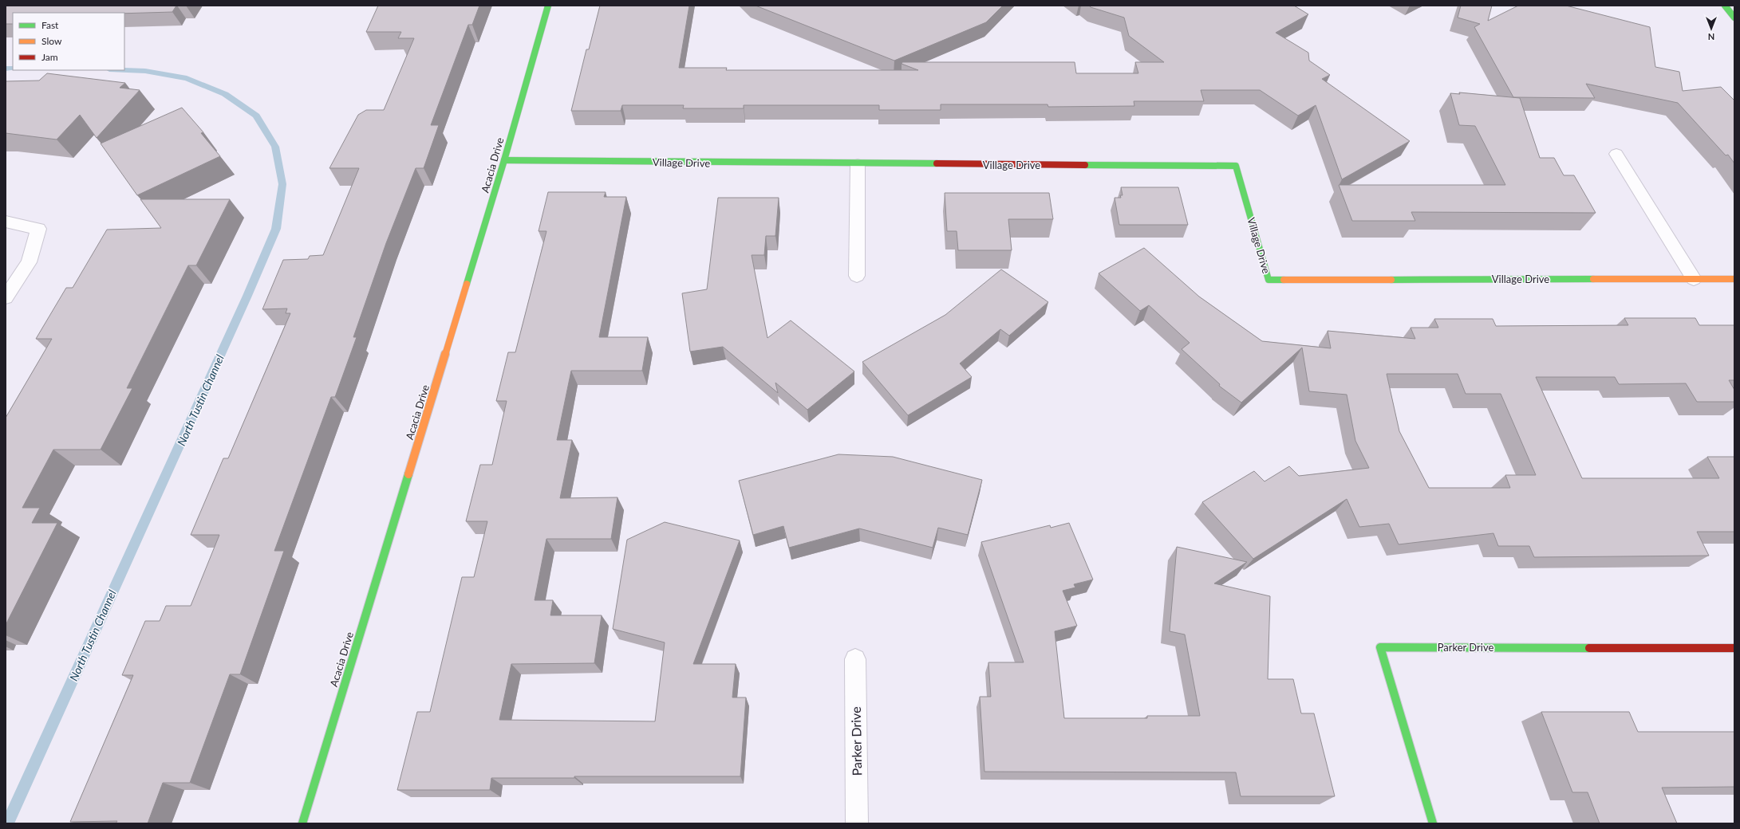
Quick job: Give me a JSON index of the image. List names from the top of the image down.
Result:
{
  "streets": {
    "street": ["Village Drive", "Acacia Drive", "Parker Drive"]
  },
  "crossings": [
    ["Village Drive", "Acacia Drive"]
  ],
  "water": ["North Tustin Channel"],
  "legend": ["Fast", "Slow", "Jam"],
  "north": "bottom"
}
